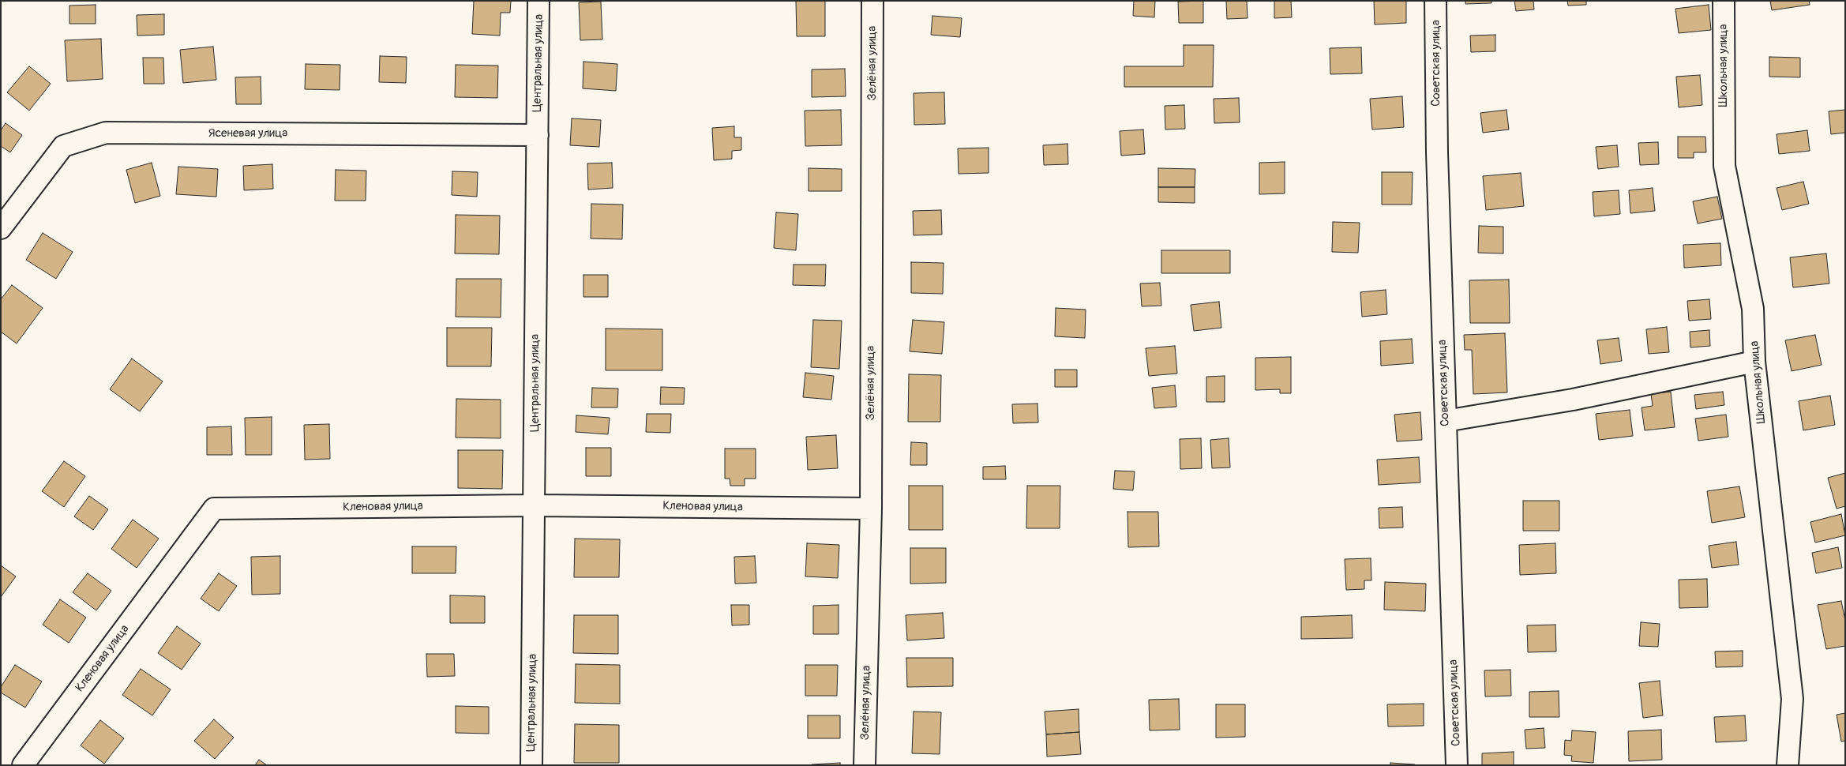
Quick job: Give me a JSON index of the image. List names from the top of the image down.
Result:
{
  "streets": {
    "street": [
      "Центральная улица",
      "Зелёная улица",
      "Советская улица",
      "Школьная улица",
      "Ясеневая улица",
      "Кленовая улица"
    ]
  },
  "crossings": [
    ["Центральная улица", "Ясеневая улица"],
    ["Центральная улица", "Кленовая улица"],
    ["Зелёная улица", "Кленовая улица"]
  ]
}
